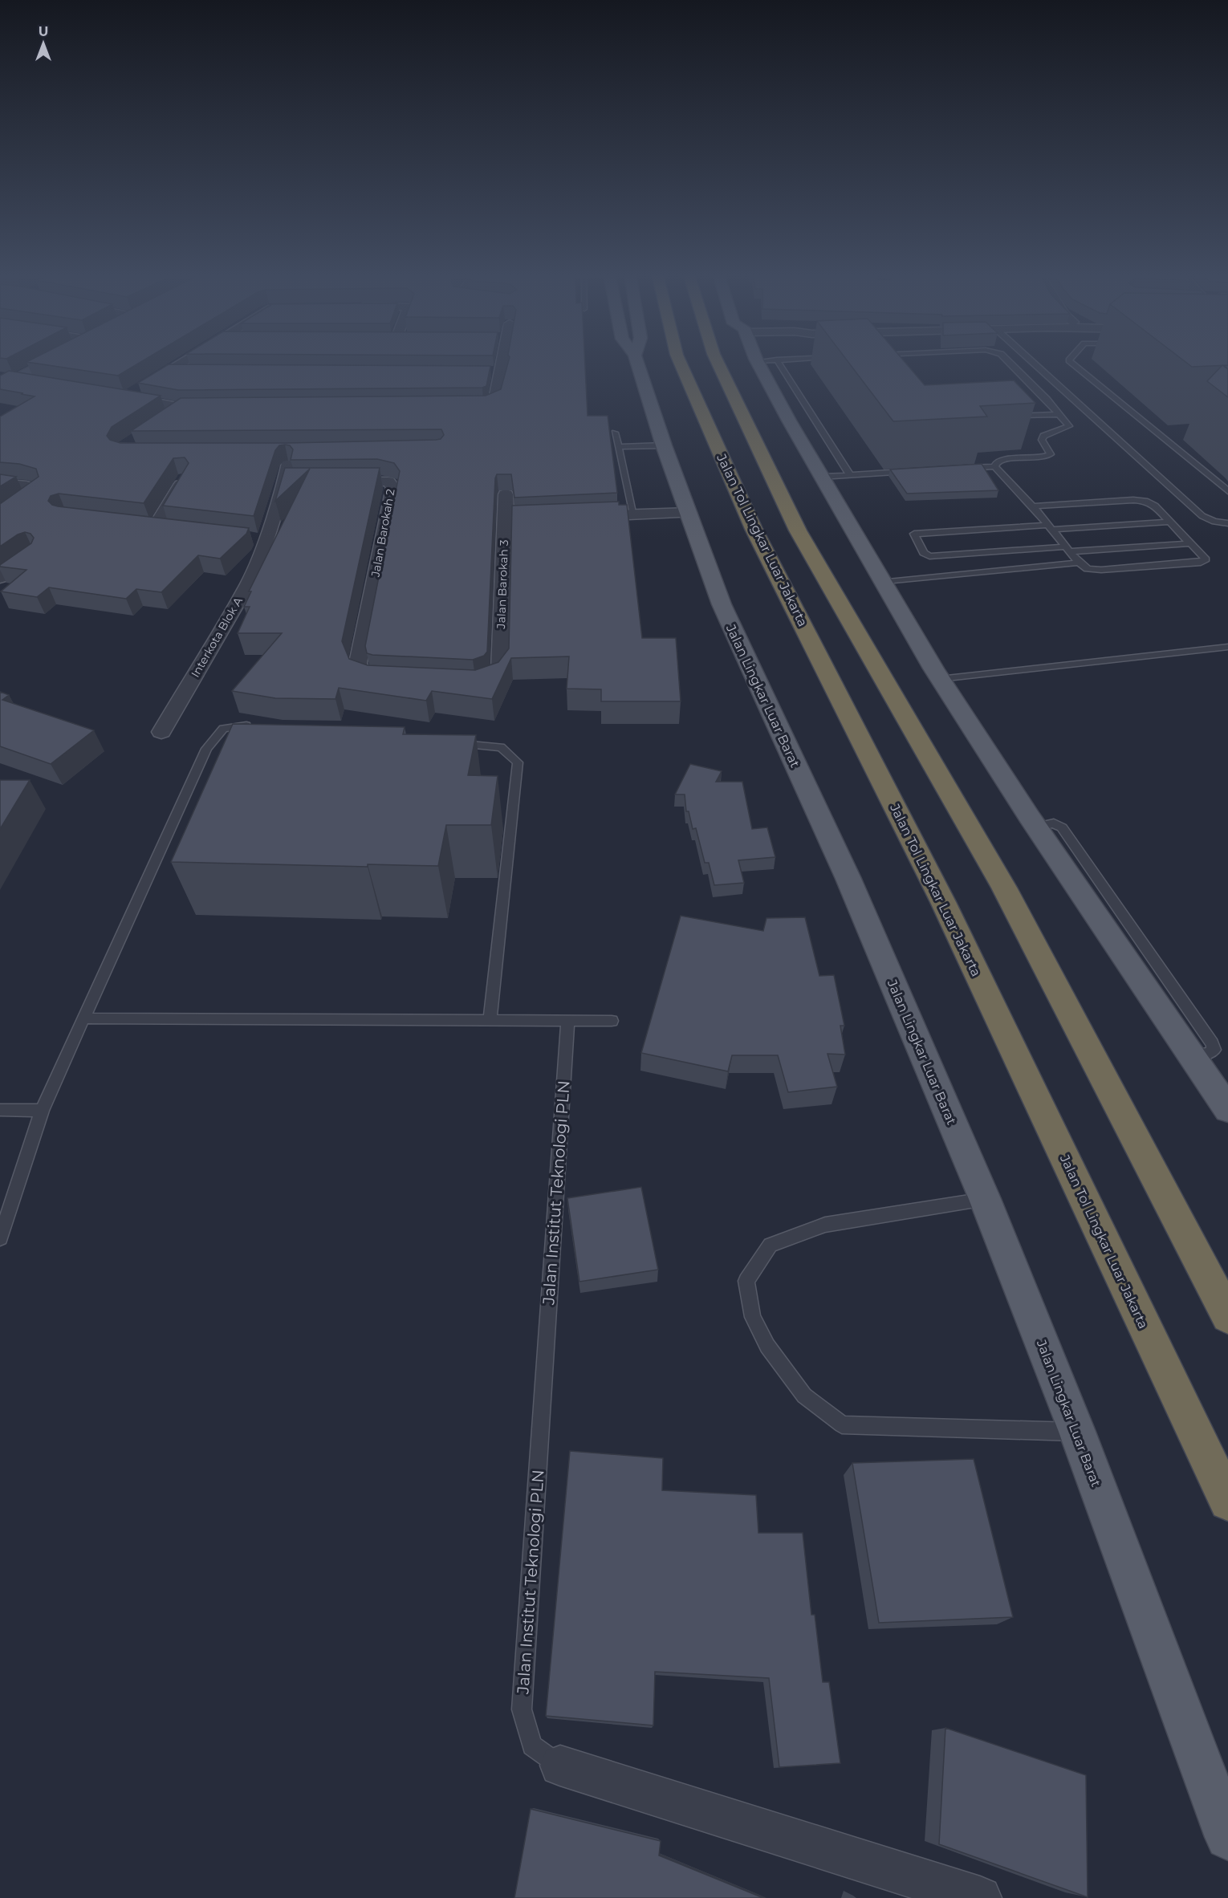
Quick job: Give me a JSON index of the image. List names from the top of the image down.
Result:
{
  "streets": {
    "highway": ["Jalan Tol Lingkar Luar Jakarta"],
    "main road": ["Jalan Lingkar Luar Barat"],
    "street": [
      "Jalan Barokah 2",
      "Jalan Barokah 3",
      "Interkota Blok A",
      "Jalan Institut Teknologi PLN"
    ]
  },
  "north": "top"
}
